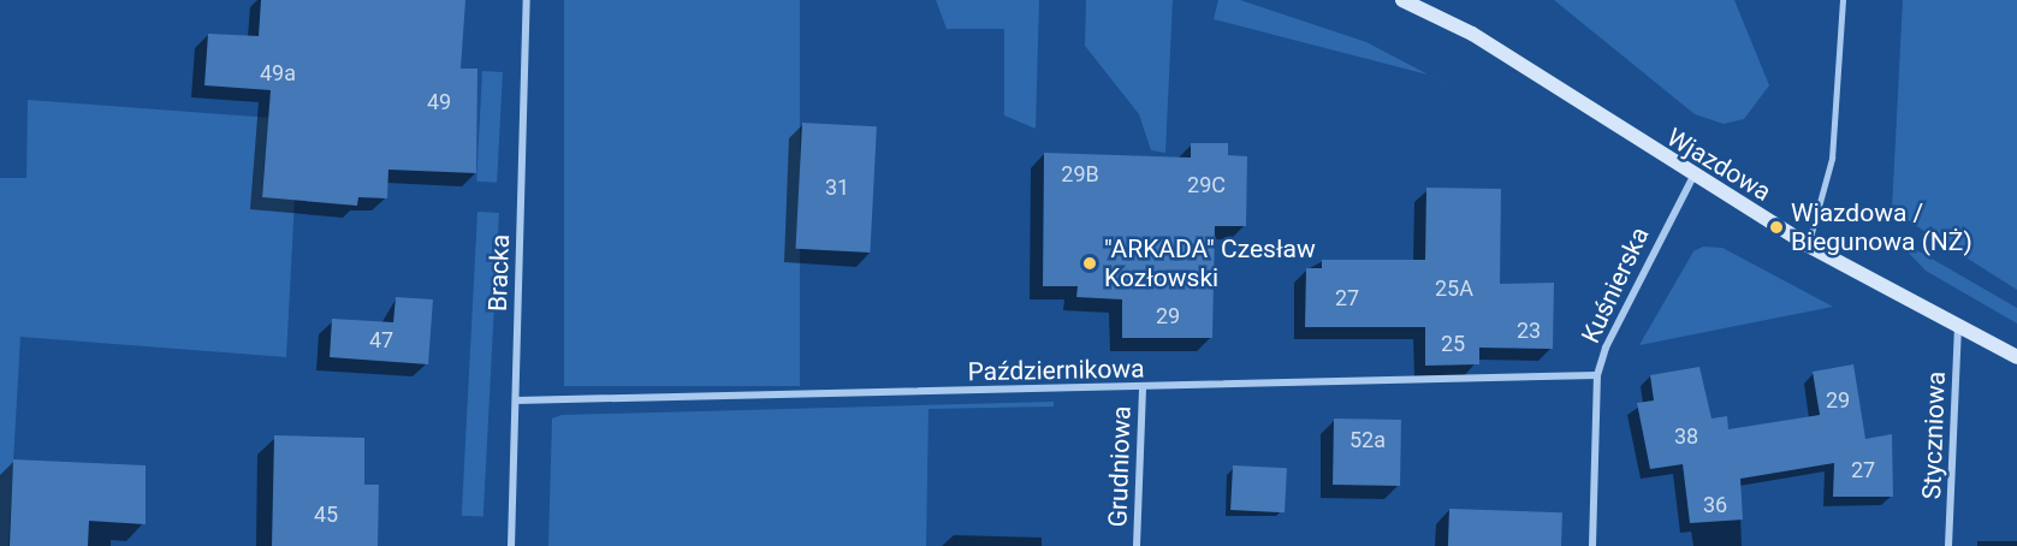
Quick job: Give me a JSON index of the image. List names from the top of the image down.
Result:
{
  "streets": {
    "street": [
      "Wjazdowa",
      "Bracka",
      "Kuśnierska",
      "Październikowa",
      "Styczniowa",
      "Grudniowa"
    ]
  },
  "crossings": [
    ["Wjazdowa", "Kuśnierska"],
    ["Wjazdowa", "Styczniowa"],
    ["Bracka", "Październikowa"],
    ["Kuśnierska", "Październikowa"],
    ["Październikowa", "Grudniowa"]
  ],
  "places": ["Wjazdowa / Biegunowa (NŻ)", "\"ARKADA\" Czesław Kozłowski"],
  "house_numbers": [
    "49a",
    "49",
    "29B",
    "29C",
    "31",
    "25A",
    "27",
    "29",
    "23",
    "47",
    "25",
    "29",
    "38",
    "52a",
    "27",
    "36",
    "45"
  ]
}
